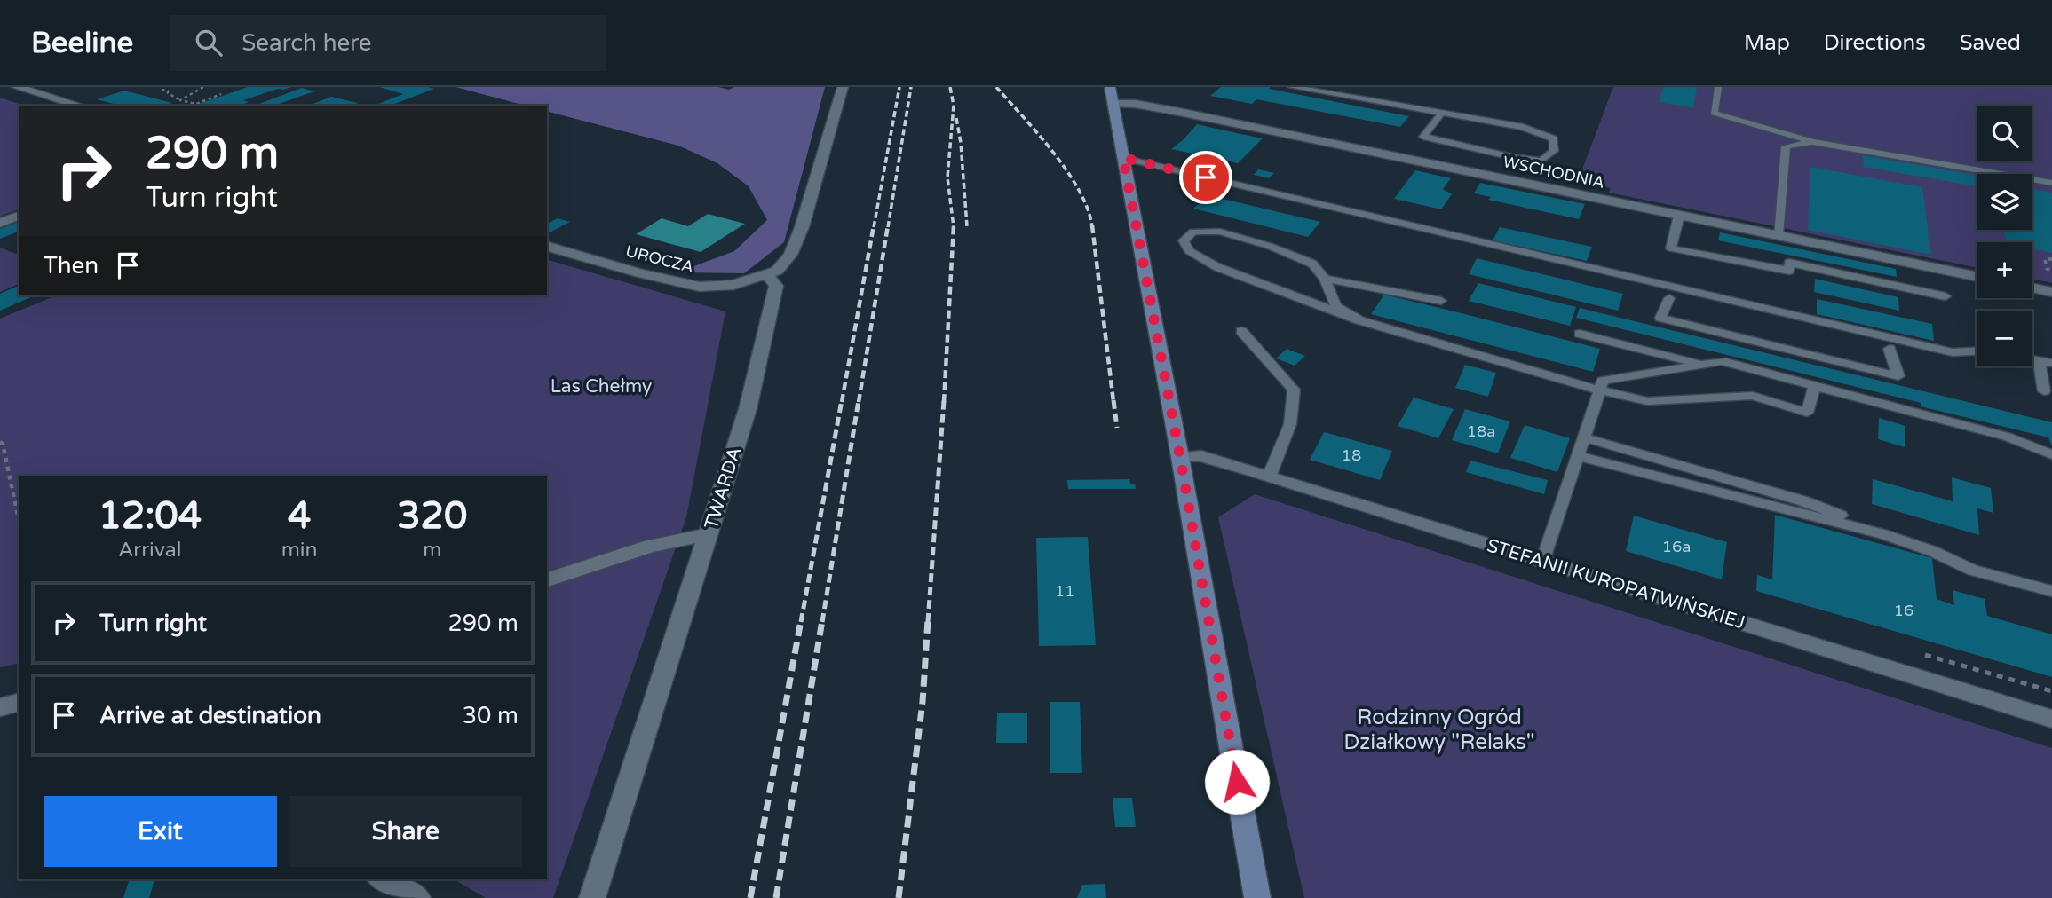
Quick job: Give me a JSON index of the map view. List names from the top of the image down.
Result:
{
  "streets": {
    "street": [
      "WSCHODNIA",
      "UROCZA",
      "TWARDA",
      "STEFANII KUROPATWIŃSKIEJ"
    ]
  },
  "crossings": [
    ["UROCZA", "TWARDA"]
  ],
  "parks": ["Las Chełmy", "Rodzinny Ogród Działkowy \"Relaks\""],
  "house_numbers": [
    "18a",
    "18",
    "16a",
    "11",
    "16"
  ],
  "page": {
    "header": "Beeline",
    "search": "Search here",
    "nav": ["Map", "Directions", "Saved"],
    "map_buttons": ["+", "−"],
    "turn": ["290 m", "Turn right"],
    "then": "Then",
    "eta": [
      "12:04",
      "Arrival",
      "4",
      "min",
      "320",
      "m"
    ],
    "list": [
      {
        "name": "Turn right",
        "value": "290 m"
      },
      {
        "name": "Arrive at destination",
        "value": "30 m"
      }
    ],
    "buttons": ["Exit", "Share"]
  }
}
